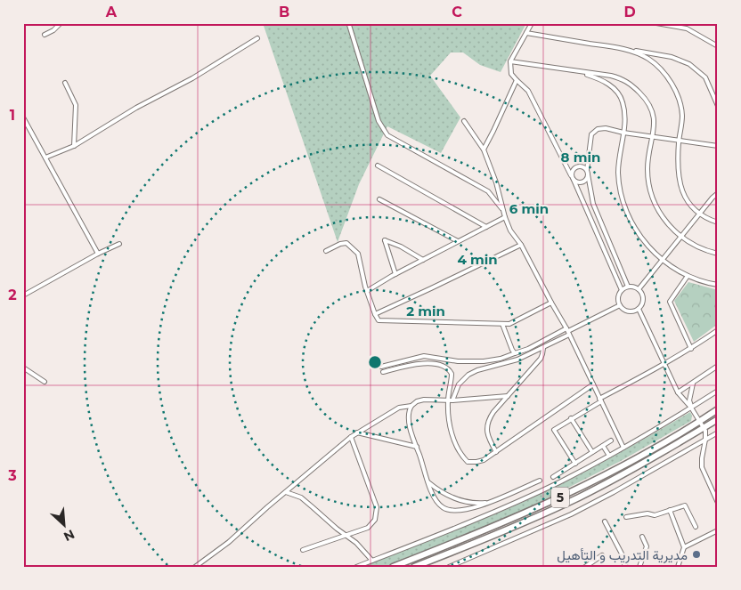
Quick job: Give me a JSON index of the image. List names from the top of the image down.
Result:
{
  "streets": {
    "highway": ["5"]
  },
  "places": ["مديرية التدريب و التأهيل"],
  "north": "bottom right",
  "grid": {
    "columns": [
      "A",
      "B",
      "C",
      "D"
    ],
    "rows": ["1", "2", "3"]
  },
  "rings": [
    "8 min",
    "6 min",
    "4 min",
    "2 min"
  ]
}
